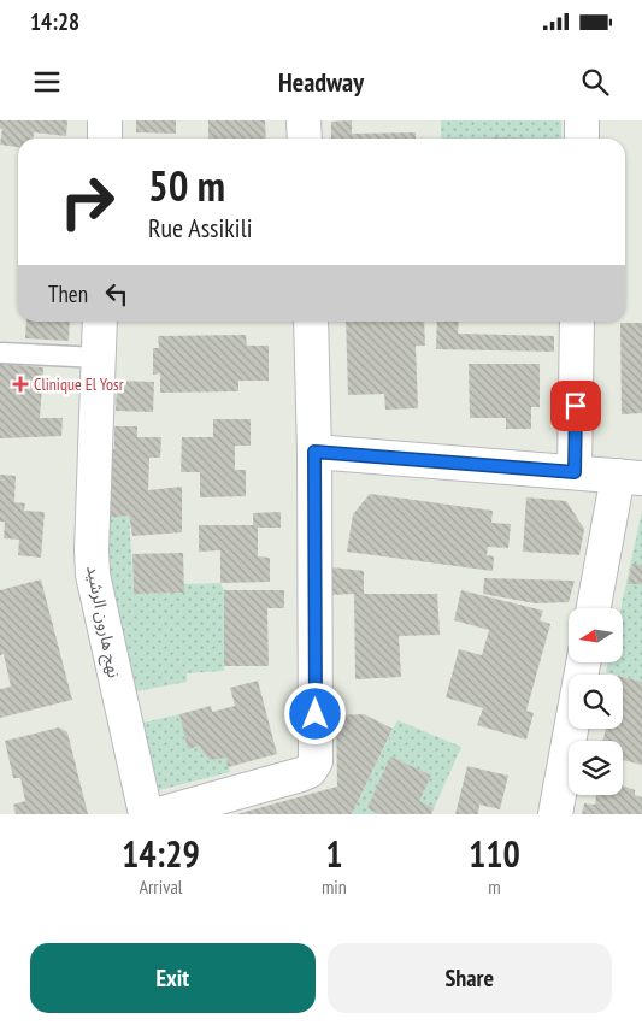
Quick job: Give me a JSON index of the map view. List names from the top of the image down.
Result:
{
  "streets": {
    "street": ["نهج هارون الرشيد"]
  },
  "places": {
    "health": ["Clinique El Yosr"]
  },
  "north": "left",
  "page": {
    "status": "14:28",
    "header": "Headway",
    "turn": ["50 m", "Rue Assikili"],
    "then": "Then",
    "eta": [
      "14:29",
      "Arrival",
      "1",
      "min",
      "110",
      "m"
    ],
    "buttons": ["Exit", "Share"]
  }
}
